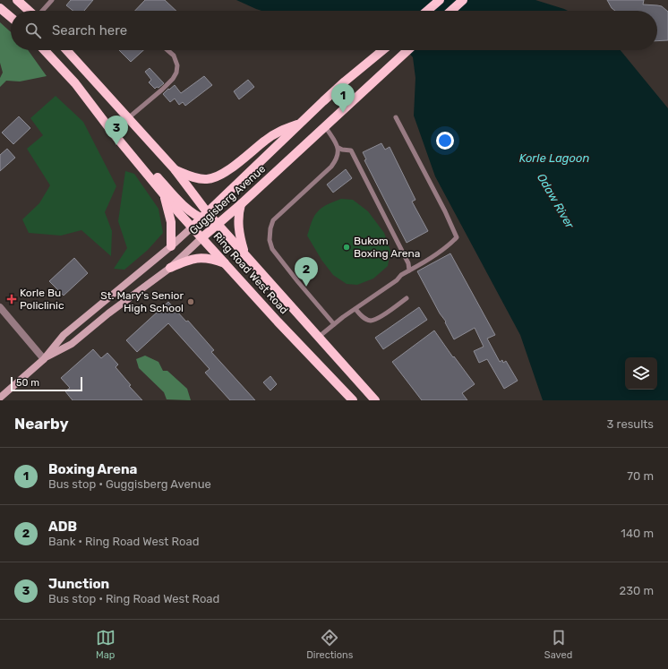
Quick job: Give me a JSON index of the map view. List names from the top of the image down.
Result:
{
  "streets": {
    "main road": ["Guggisberg Avenue", "Ring Road West Road"]
  },
  "crossings": [
    ["Guggisberg Avenue", "Ring Road West Road"]
  ],
  "water": ["Korle Lagoon", "Odaw River"],
  "places": {
    "other": ["Bukom Boxing Arena", "St. Mary's Senior High School"],
    "health": ["Korle Bu Policlinic"]
  },
  "scale_bar": "50 m",
  "page": {
    "search": "Search here",
    "pins": ["1", "3", "2"],
    "scale": "50 m",
    "heading": ["Nearby", "3 results"],
    "list": [
      {
        "mark": "1",
        "name": "Boxing Arena",
        "note": "Bus stop · Guggisberg Avenue",
        "value": "70 m"
      },
      {
        "mark": "2",
        "name": "ADB",
        "note": "Bank · Ring Road West Road",
        "value": "140 m"
      },
      {
        "mark": "3",
        "name": "Junction",
        "note": "Bus stop · Ring Road West Road",
        "value": "230 m"
      }
    ],
    "nav": ["Map", "Directions", "Saved"]
  }
}
